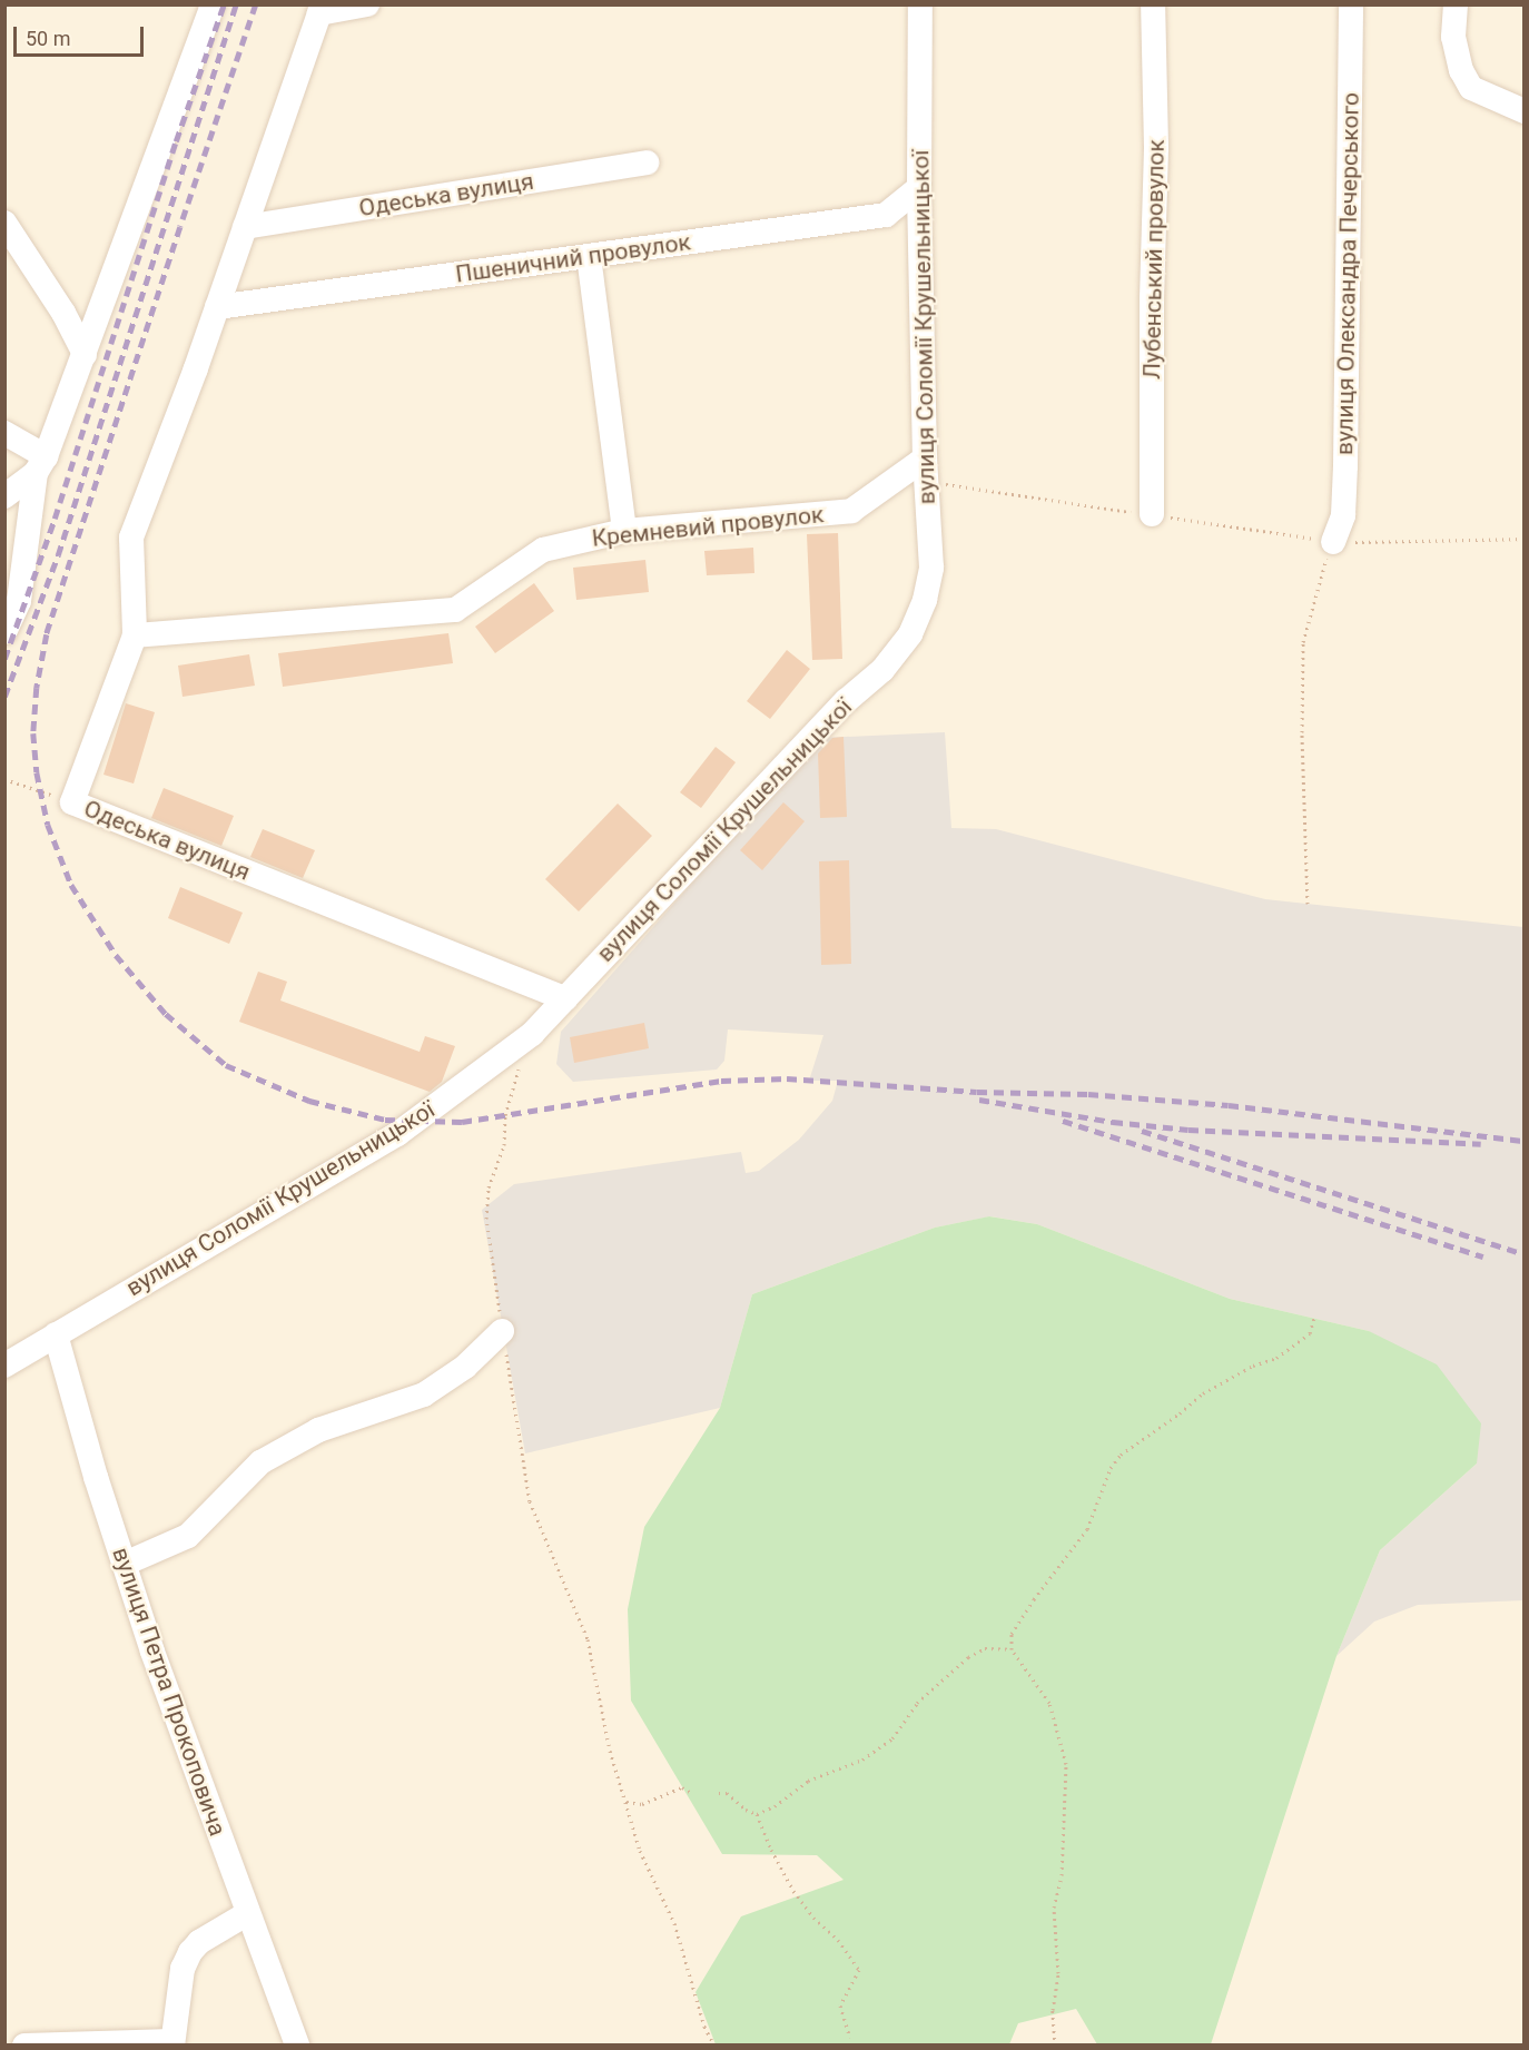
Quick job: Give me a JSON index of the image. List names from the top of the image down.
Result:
{
  "streets": {
    "street": [
      "Одеська вулиця",
      "Пшеничний провулок",
      "Лубенський провулок",
      "вулиця Олександра Печерського",
      "вулиця Соломії Крушельницької",
      "Кремневий провулок",
      "вулиця Петра Прокоповича"
    ]
  },
  "crossings": [
    ["Одеська вулиця", "Пшеничний провулок"],
    ["Одеська вулиця", "вулиця Соломії Крушельницької"],
    ["Одеська вулиця", "Кремневий провулок"],
    ["Пшеничний провулок", "вулиця Соломії Крушельницької"],
    ["вулиця Соломії Крушельницької", "Кремневий провулок"],
    ["вулиця Соломії Крушельницької", "вулиця Петра Прокоповича"]
  ],
  "scale_bar": "50 m"
}
